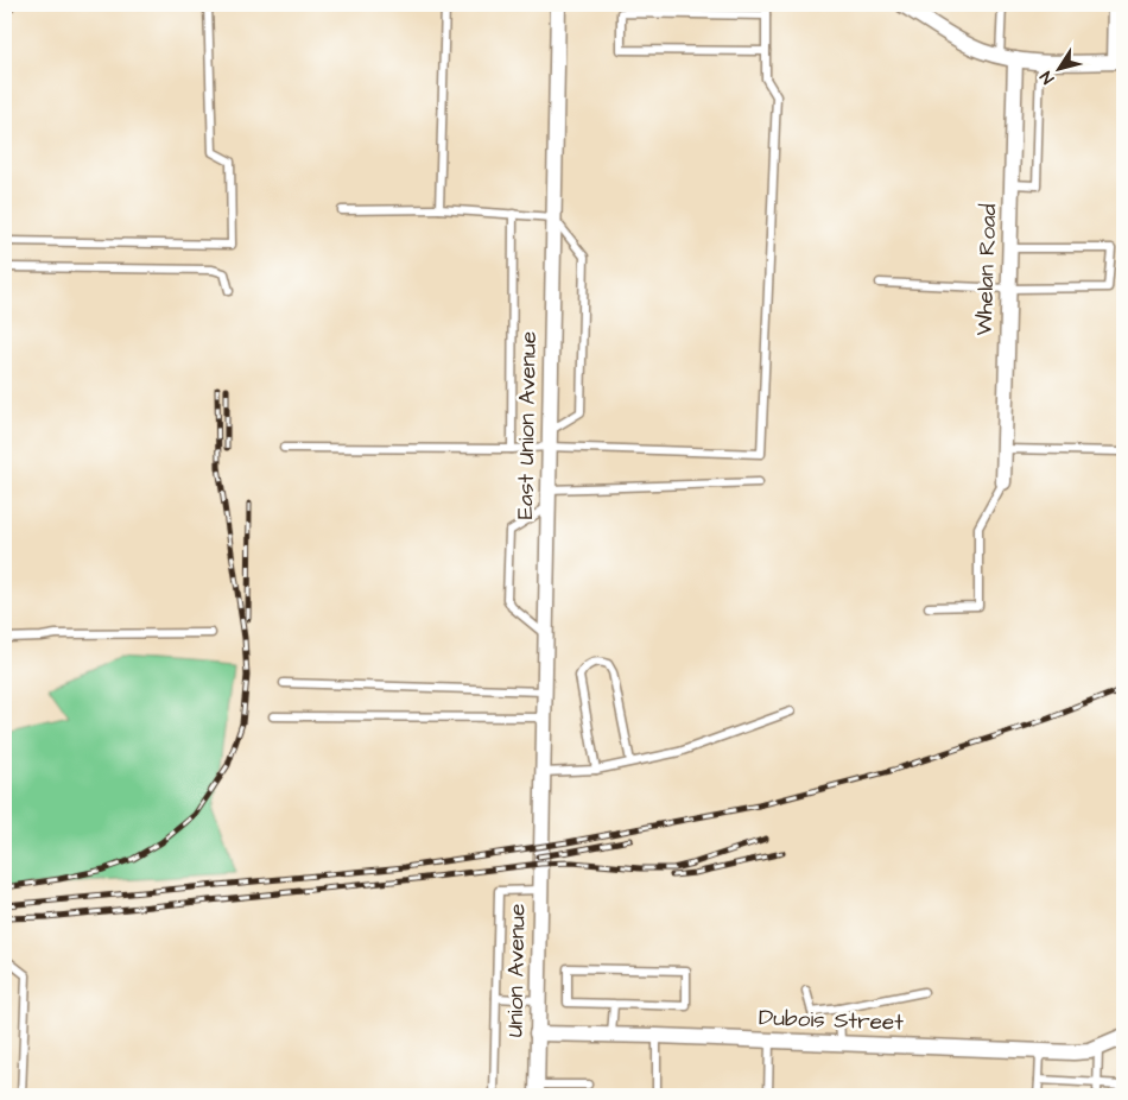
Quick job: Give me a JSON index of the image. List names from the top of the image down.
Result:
{
  "streets": {
    "street": [
      "Whelan Road",
      "East Union Avenue",
      "Union Avenue",
      "Dubois Street"
    ]
  },
  "crossings": [
    ["East Union Avenue", "Union Avenue"],
    ["Union Avenue", "Dubois Street"]
  ],
  "north": "bottom left"
}
